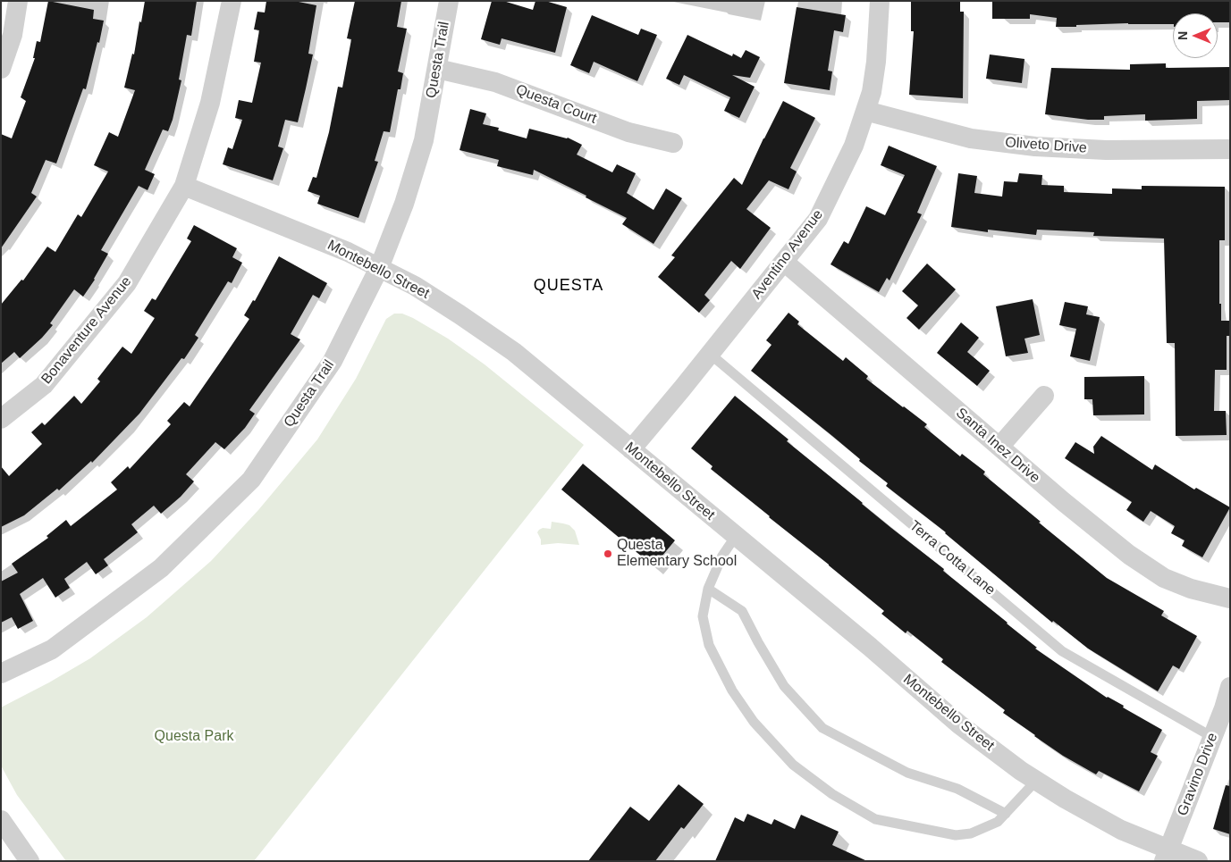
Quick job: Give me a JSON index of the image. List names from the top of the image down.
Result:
{
  "streets": {
    "street": [
      "Questa Trail",
      "Questa Court",
      "Oliveto Drive",
      "Aventino Avenue",
      "Montebello Street",
      "Bonaventure Avenue",
      "Santa Inez Drive",
      "Gravino Drive"
    ],
    "lane": ["Terra Cotta Lane"]
  },
  "crossings": [
    ["Questa Trail", "Questa Court"],
    ["Questa Trail", "Montebello Street"],
    ["Oliveto Drive", "Aventino Avenue"],
    ["Aventino Avenue", "Montebello Street"],
    ["Aventino Avenue", "Santa Inez Drive"],
    ["Aventino Avenue", "Terra Cotta Lane"],
    ["Montebello Street", "Bonaventure Avenue"],
    ["Montebello Street", "Gravino Drive"],
    ["Terra Cotta Lane", "Gravino Drive"]
  ],
  "districts": ["QUESTA"],
  "parks": ["Questa Park"],
  "places": ["Questa Elementary School"],
  "north": "left"
}
